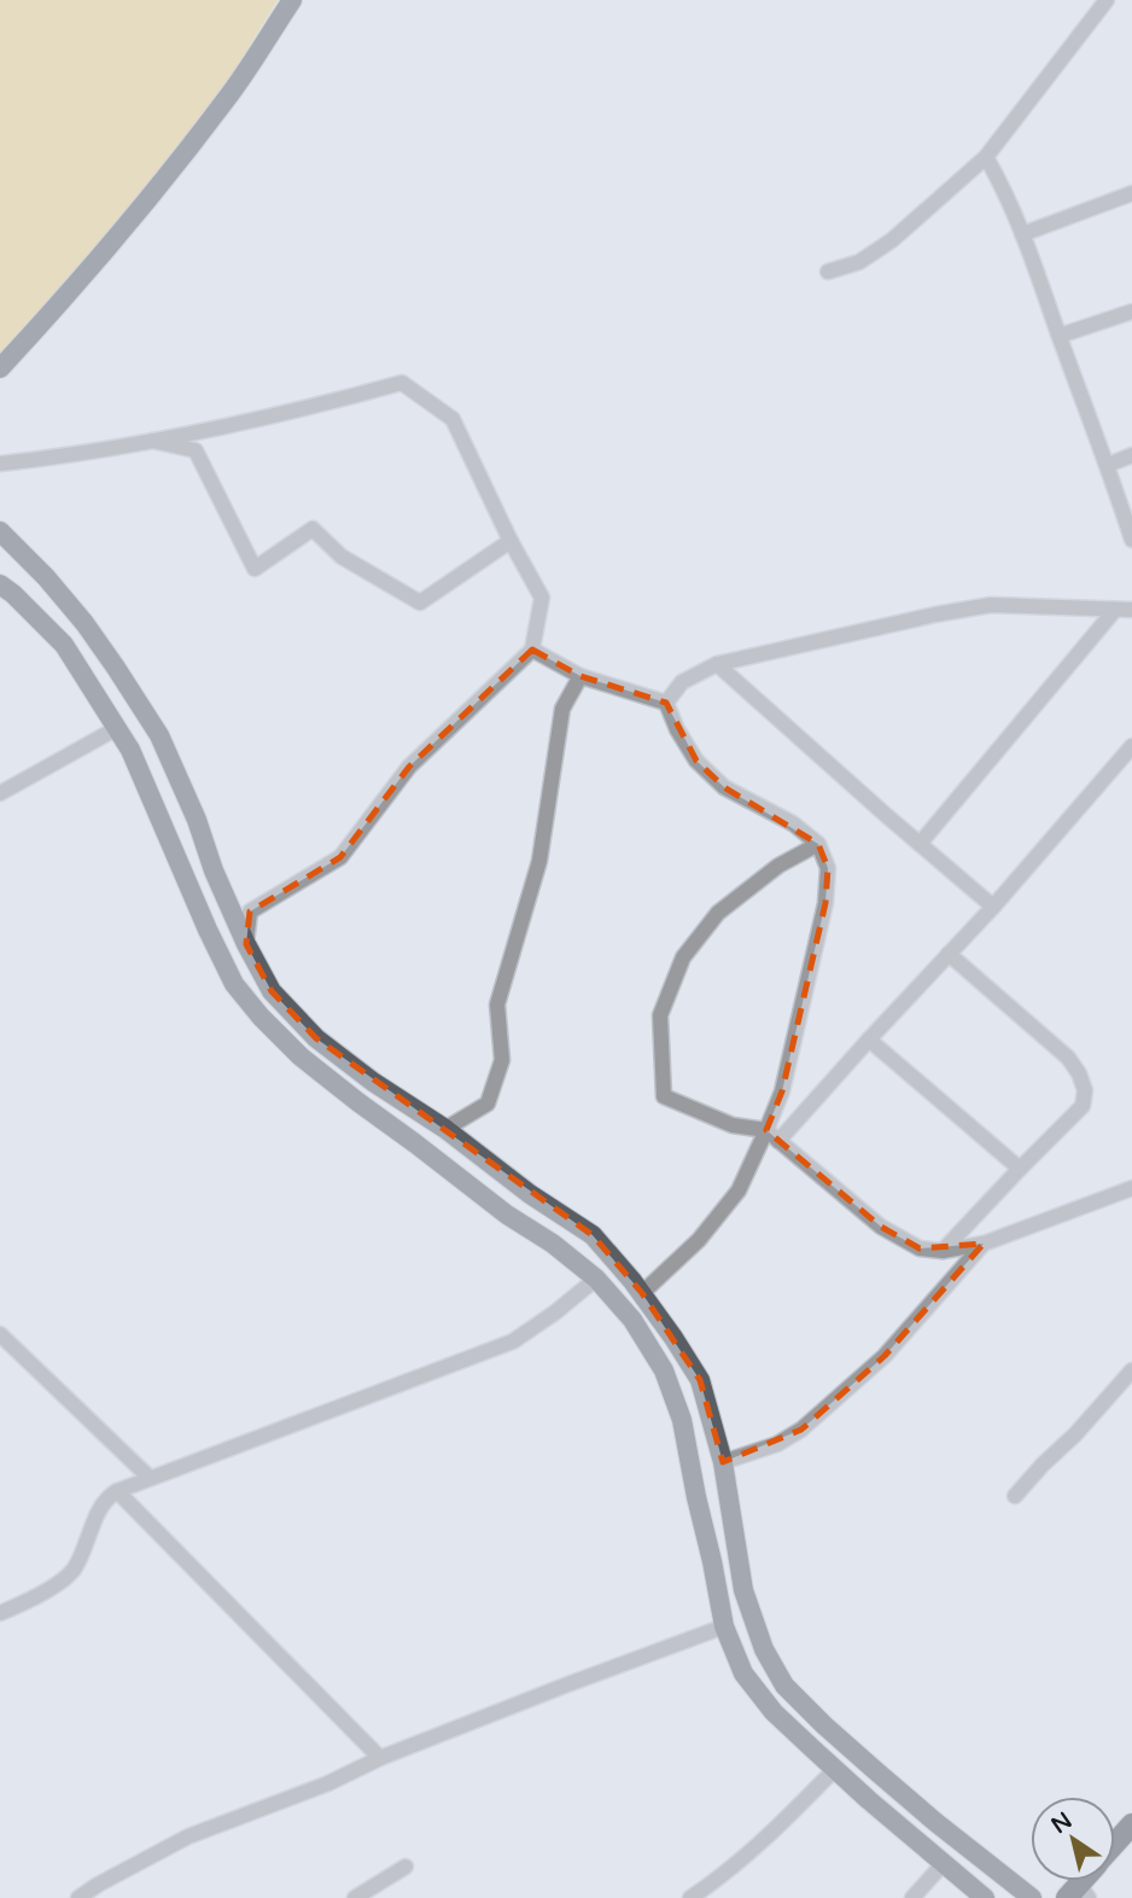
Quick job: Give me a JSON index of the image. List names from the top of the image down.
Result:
{
  "north": "top left"
}
